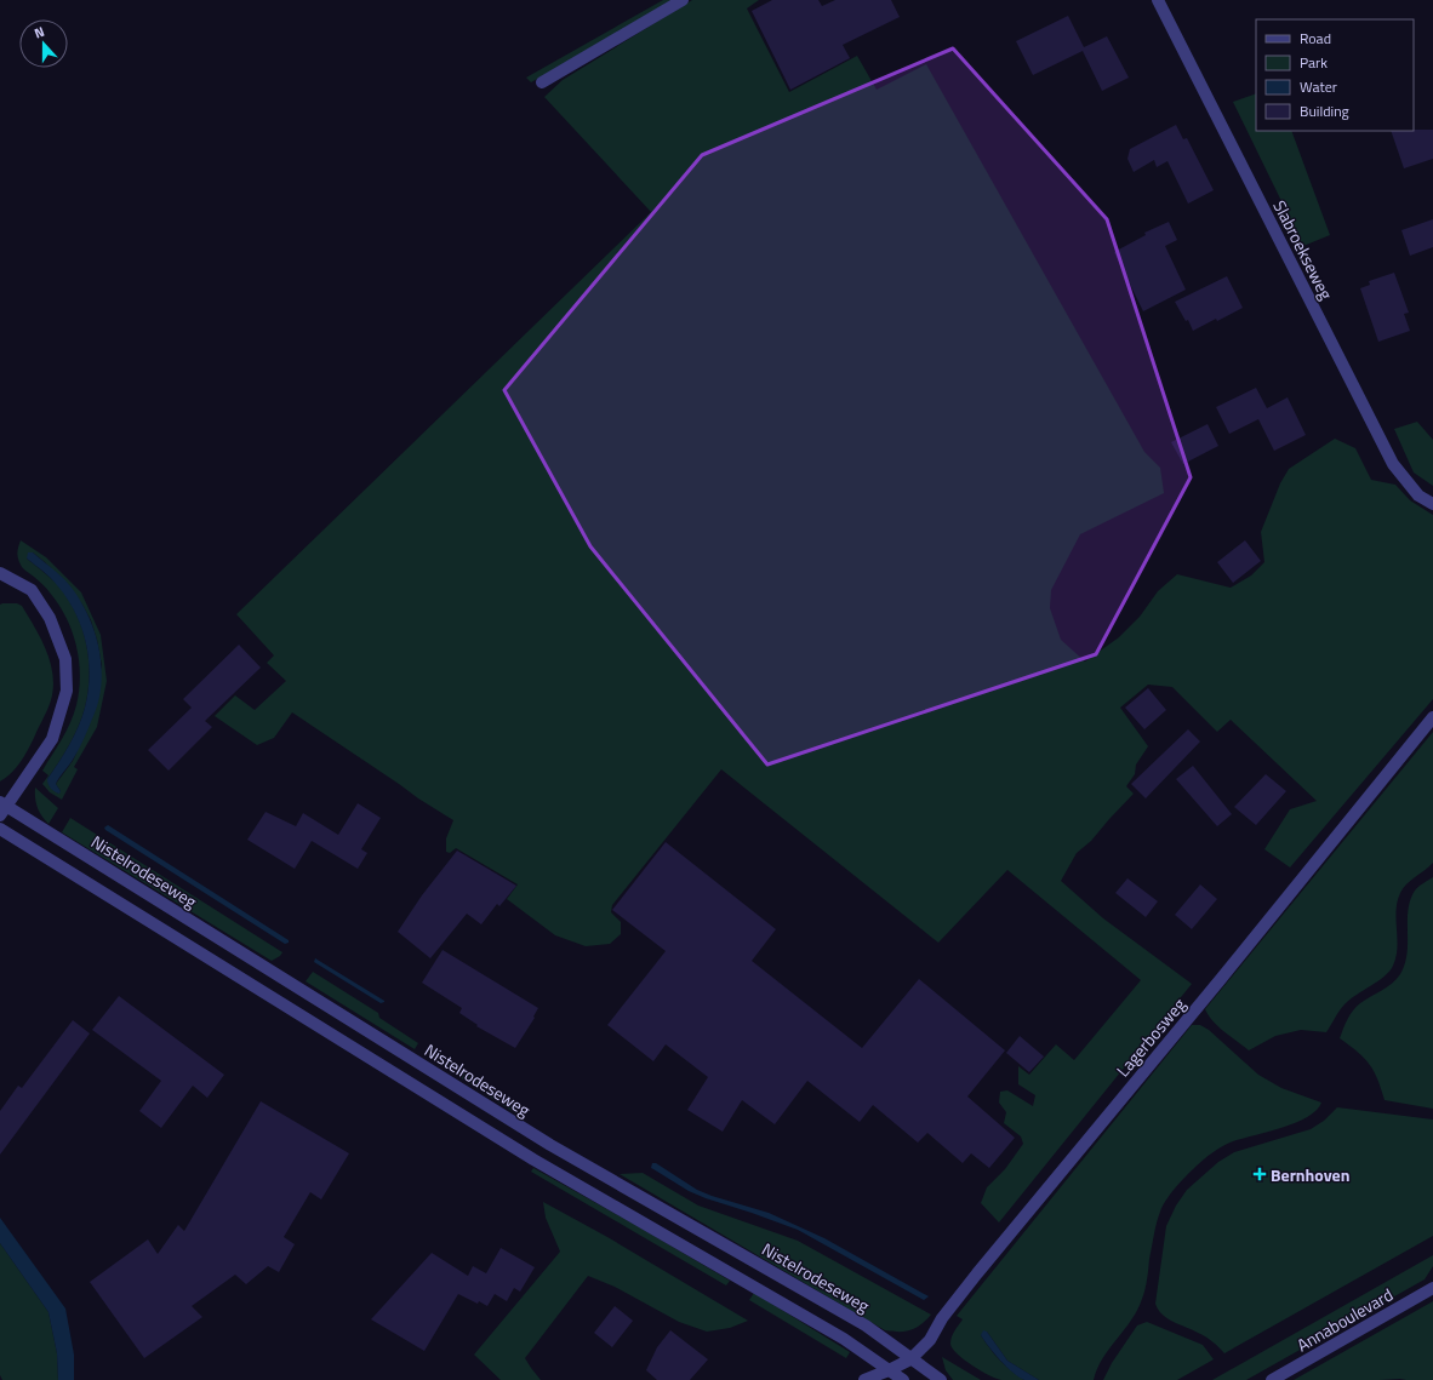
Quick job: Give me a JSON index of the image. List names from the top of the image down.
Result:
{
  "streets": {
    "street": [
      "Slabroekseweg",
      "Nistelrodeseweg",
      "Lagerbosweg",
      "Annaboulevard"
    ]
  },
  "crossings": [
    ["Nistelrodeseweg", "Lagerbosweg"]
  ],
  "places": {
    "health": ["Bernhoven"]
  },
  "legend": [
    "Road",
    "Park",
    "Water",
    "Building"
  ],
  "north": "top"
}
